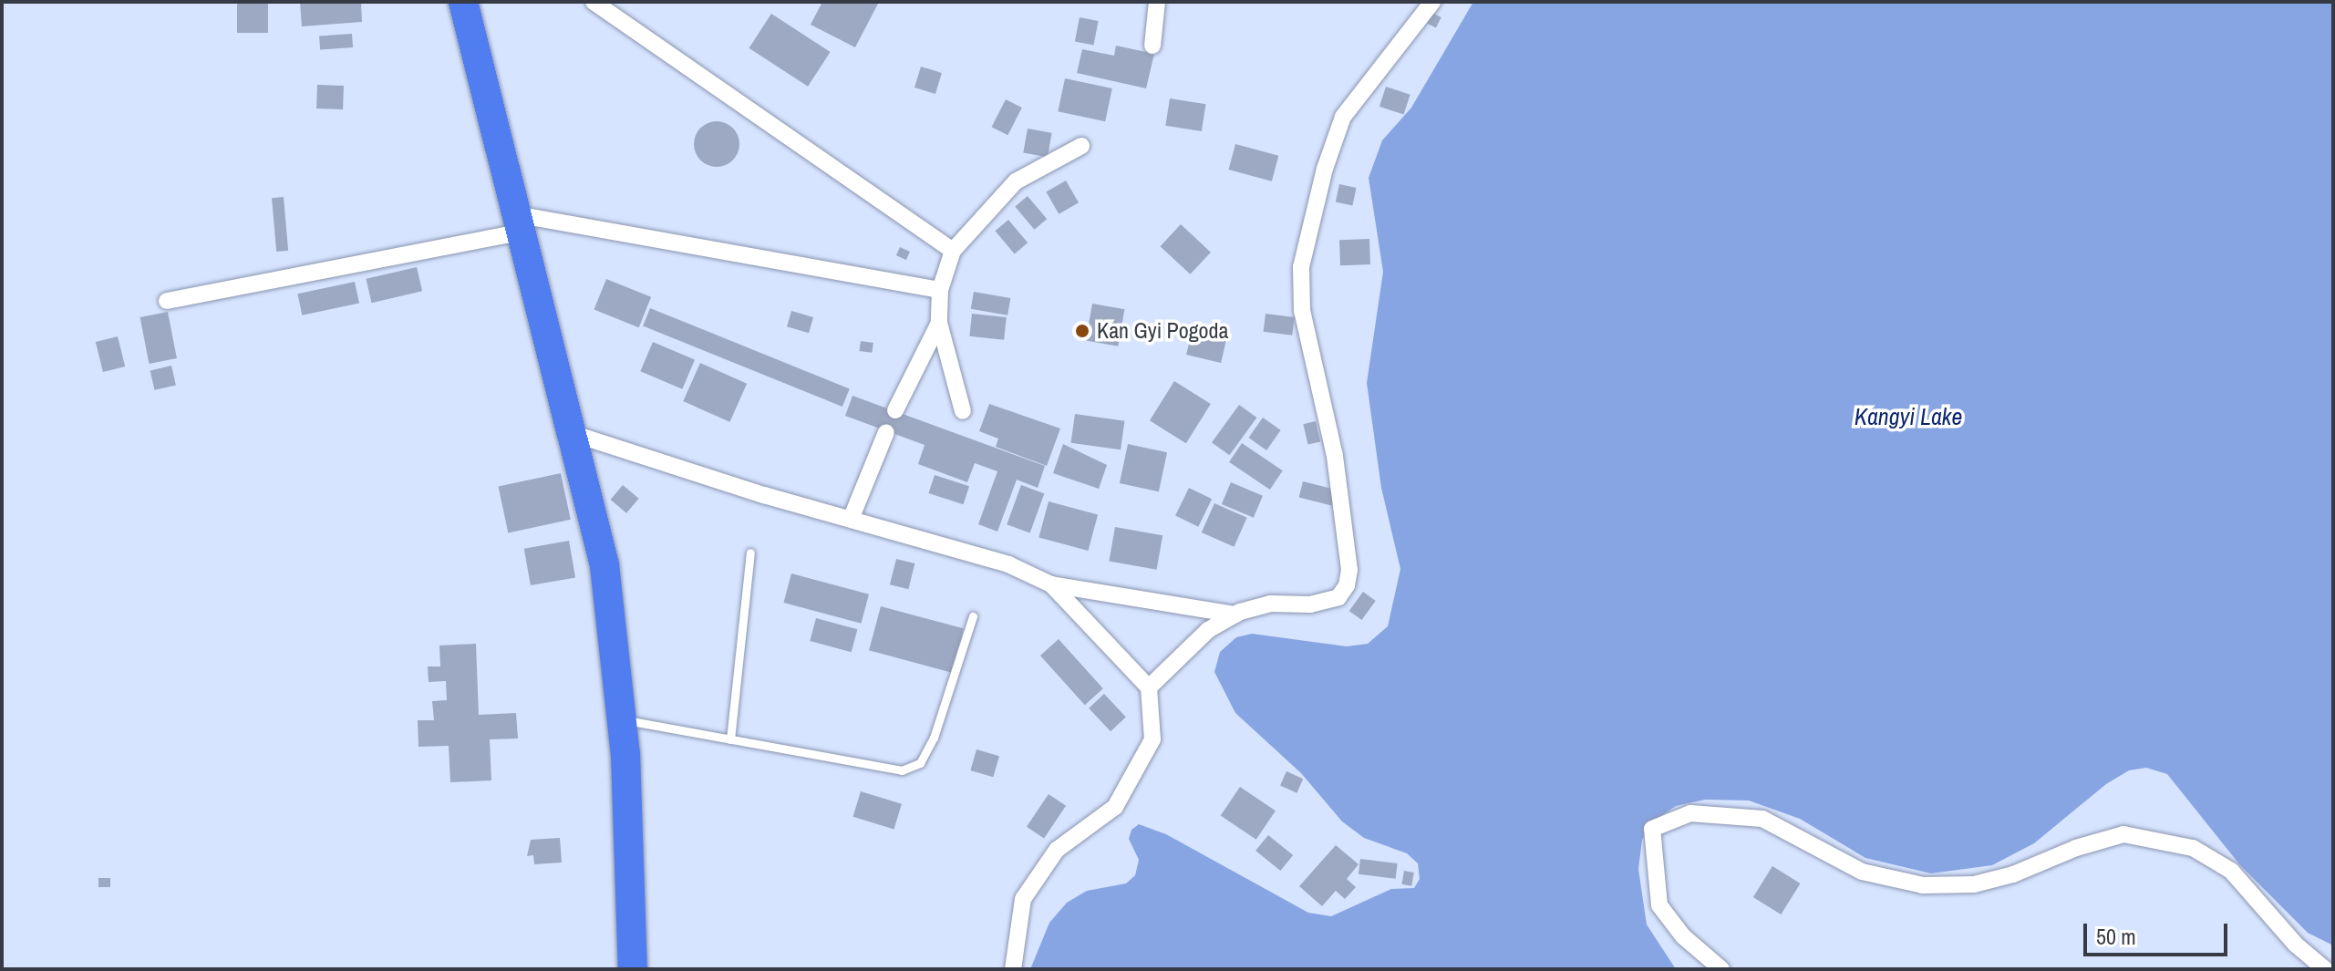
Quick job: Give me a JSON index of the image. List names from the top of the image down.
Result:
{
  "water": ["Kangyi Lake"],
  "places": ["Kan Gyi Pogoda"],
  "scale_bar": "50 m"
}
